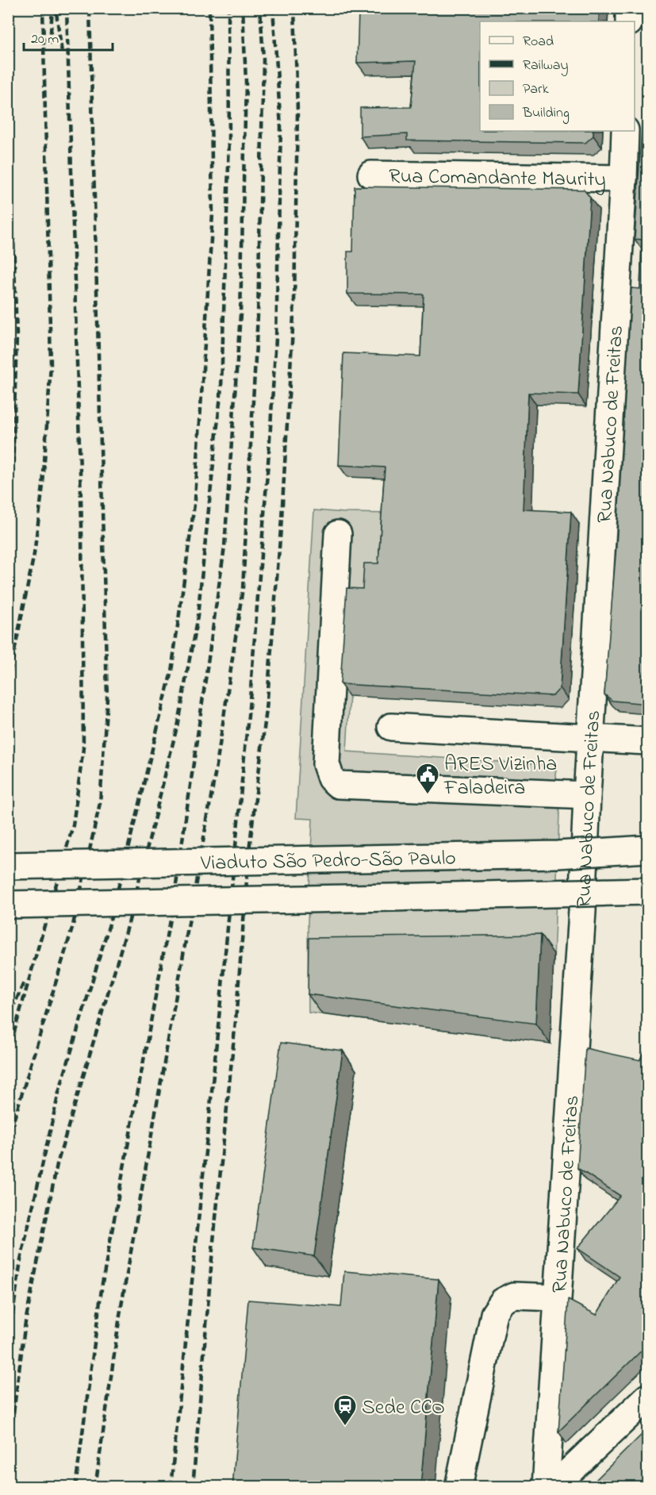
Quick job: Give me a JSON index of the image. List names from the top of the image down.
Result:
{
  "streets": {
    "street": ["Rua Comandante Maurity", "Rua Nabuco de Freitas", "Viaduto São Pedro-São Paulo"]
  },
  "crossings": [
    ["Rua Comandante Maurity", "Rua Nabuco de Freitas"]
  ],
  "places": {
    "public building": ["ARES Vizinha Faladeira"],
    "station": ["Sede CCO"]
  },
  "legend": [
    "Road",
    "Railway",
    "Park",
    "Building"
  ],
  "scale_bar": "20 m"
}
